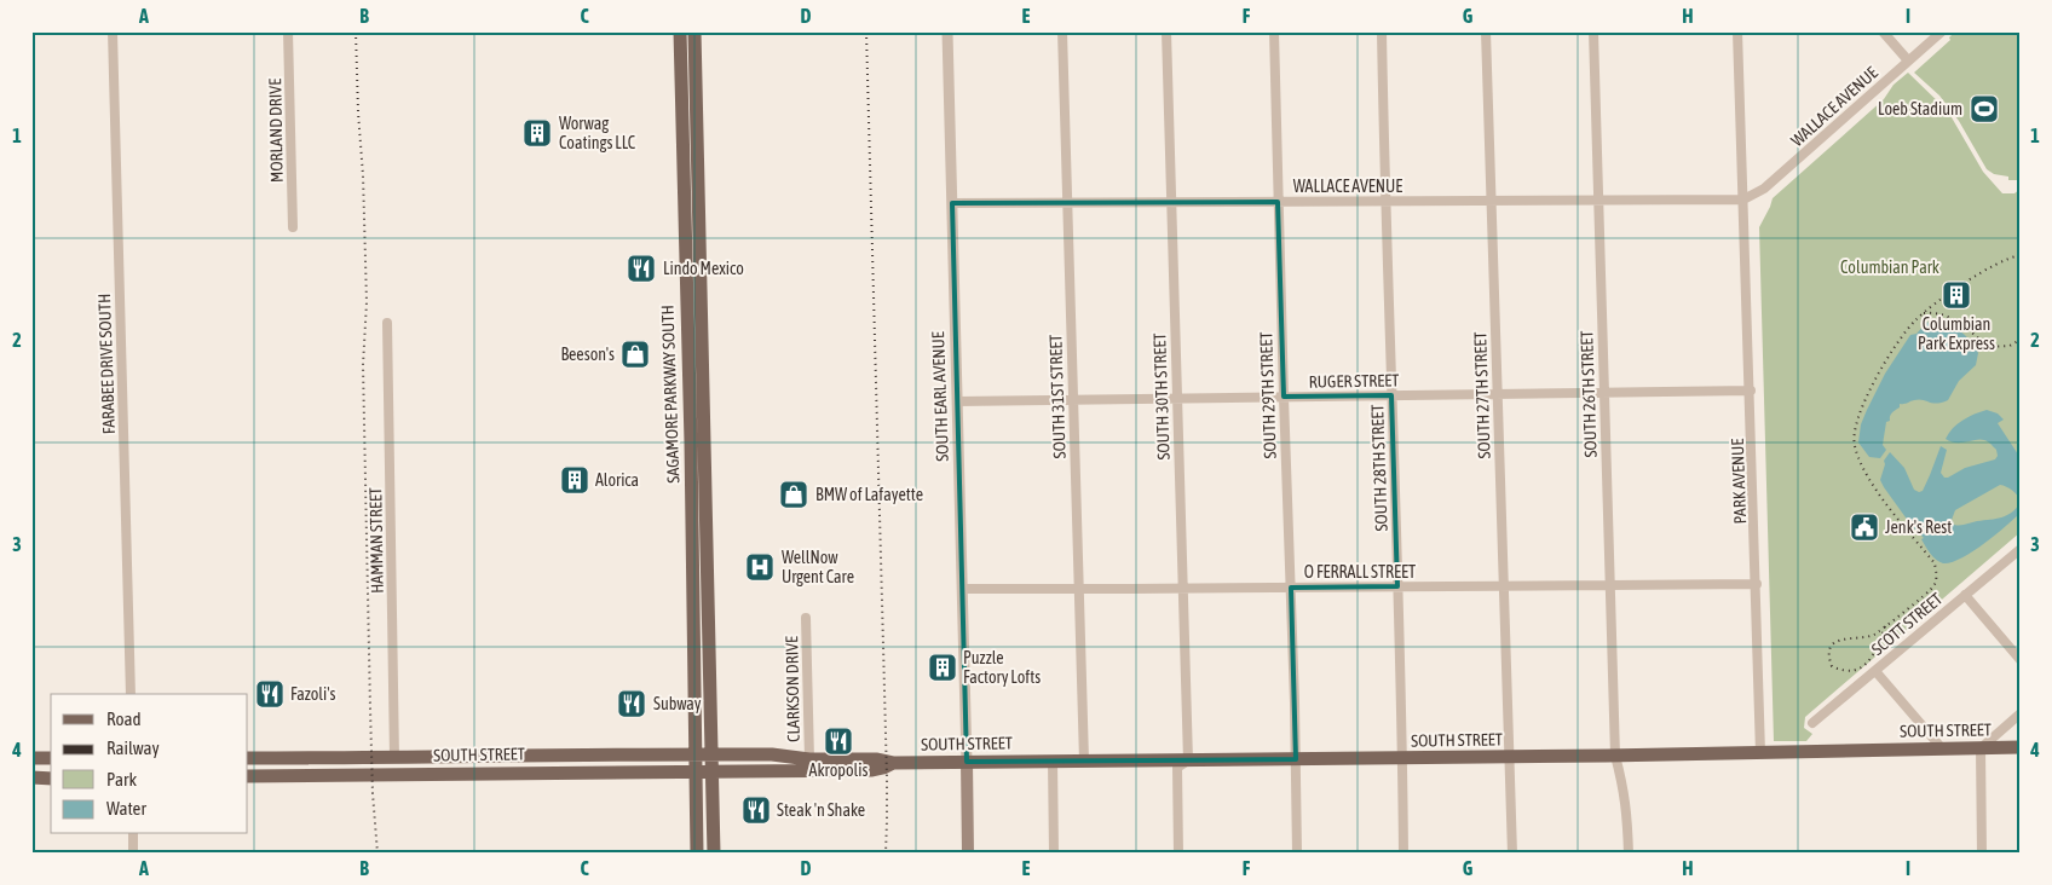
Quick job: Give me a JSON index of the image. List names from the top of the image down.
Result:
{
  "streets": {
    "main road": ["SAGAMORE PARKWAY SOUTH", "SOUTH STREET"],
    "street": [
      "WALLACE AVENUE",
      "MORLAND DRIVE",
      "FARABEE DRIVE SOUTH",
      "RUGER STREET",
      "SOUTH 26TH STREET",
      "SOUTH 29TH STREET",
      "SOUTH 27TH STREET",
      "SOUTH EARL AVENUE",
      "SOUTH 31ST STREET",
      "SOUTH 30TH STREET",
      "SOUTH 28TH STREET",
      "PARK AVENUE",
      "HAMMAN STREET",
      "O FERRALL STREET",
      "SCOTT STREET",
      "CLARKSON DRIVE"
    ]
  },
  "crossings": [
    ["WALLACE AVENUE", "SOUTH 26TH STREET"],
    ["WALLACE AVENUE", "SOUTH 29TH STREET"],
    ["WALLACE AVENUE", "SOUTH 27TH STREET"],
    ["WALLACE AVENUE", "SOUTH EARL AVENUE"],
    ["WALLACE AVENUE", "SOUTH 31ST STREET"],
    ["WALLACE AVENUE", "SOUTH 30TH STREET"],
    ["WALLACE AVENUE", "SOUTH 28TH STREET"],
    ["WALLACE AVENUE", "PARK AVENUE"],
    ["RUGER STREET", "SOUTH 26TH STREET"],
    ["RUGER STREET", "SOUTH 29TH STREET"],
    ["RUGER STREET", "SOUTH 27TH STREET"],
    ["RUGER STREET", "SOUTH EARL AVENUE"],
    ["RUGER STREET", "SOUTH 31ST STREET"],
    ["RUGER STREET", "SOUTH 30TH STREET"],
    ["RUGER STREET", "SOUTH 28TH STREET"],
    ["RUGER STREET", "PARK AVENUE"],
    ["SAGAMORE PARKWAY SOUTH", "SOUTH STREET"],
    ["SOUTH 26TH STREET", "O FERRALL STREET"],
    ["SOUTH 26TH STREET", "SOUTH STREET"],
    ["SOUTH 29TH STREET", "O FERRALL STREET"],
    ["SOUTH 29TH STREET", "SOUTH STREET"],
    ["SOUTH 27TH STREET", "O FERRALL STREET"],
    ["SOUTH 27TH STREET", "SOUTH STREET"],
    ["SOUTH EARL AVENUE", "O FERRALL STREET"],
    ["SOUTH EARL AVENUE", "SOUTH STREET"],
    ["SOUTH 31ST STREET", "O FERRALL STREET"],
    ["SOUTH 31ST STREET", "SOUTH STREET"],
    ["SOUTH 30TH STREET", "O FERRALL STREET"],
    ["SOUTH 30TH STREET", "SOUTH STREET"],
    ["SOUTH 28TH STREET", "O FERRALL STREET"],
    ["SOUTH 28TH STREET", "SOUTH STREET"],
    ["PARK AVENUE", "O FERRALL STREET"],
    ["PARK AVENUE", "SOUTH STREET"],
    ["HAMMAN STREET", "SOUTH STREET"],
    ["CLARKSON DRIVE", "SOUTH STREET"]
  ],
  "parks": ["Columbian Park"],
  "places": {
    "sports": ["Loeb Stadium"],
    "building": [
      "Worwag Coatings LLC",
      "Columbian Park Express",
      "Alorica",
      "Puzzle Factory Lofts"
    ],
    "restaurant": [
      "Lindo Mexico",
      "Fazoli's",
      "Subway",
      "Akropolis",
      "Steak 'n Shake"
    ],
    "shop": ["Beeson's", "BMW of Lafayette"],
    "public building": ["Jenk's Rest"],
    "hospital": ["WellNow Urgent Care"]
  },
  "legend": [
    "Road",
    "Railway",
    "Park",
    "Water"
  ],
  "grid": {
    "columns": [
      "A",
      "B",
      "C",
      "D",
      "E",
      "F",
      "G",
      "H",
      "I"
    ],
    "rows": [
      "1",
      "2",
      "3",
      "4"
    ]
  }
}
